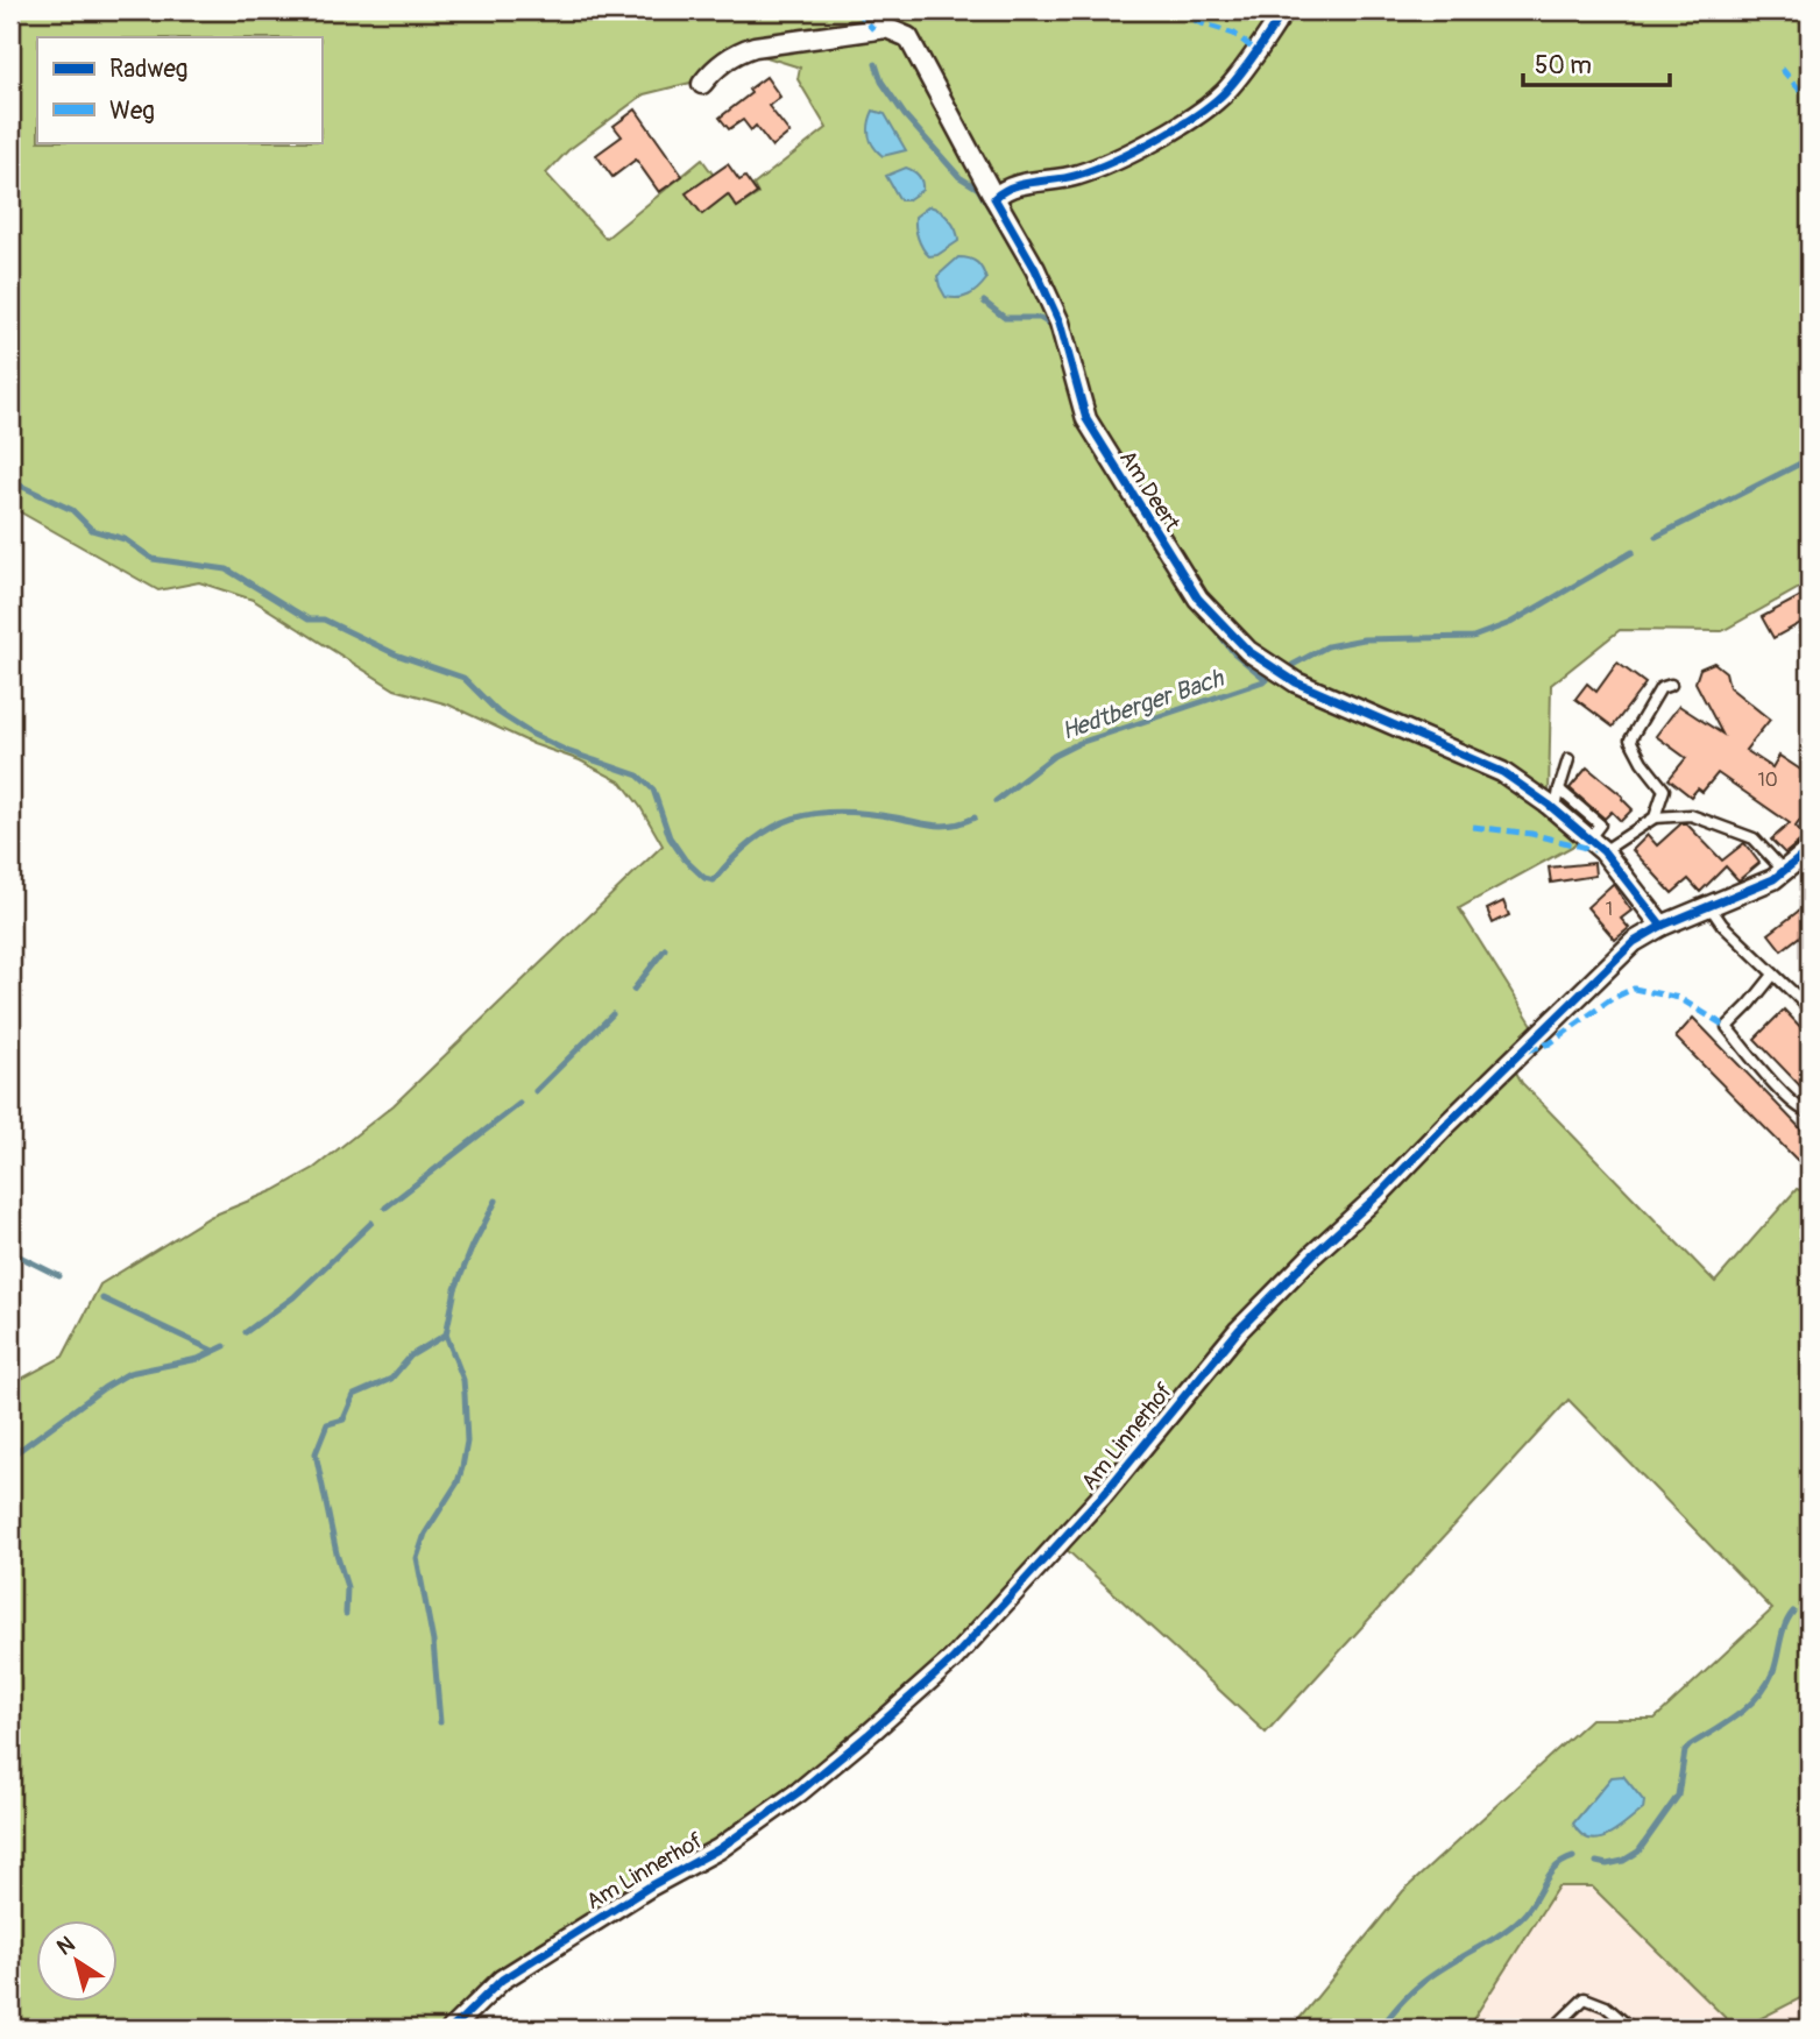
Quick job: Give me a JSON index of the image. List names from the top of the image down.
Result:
{
  "streets": {
    "street": ["Am Deert", "Am Linnerhof"]
  },
  "crossings": [
    ["Am Deert", "Am Linnerhof"]
  ],
  "water": ["Hedtberger Bach"],
  "house_numbers": ["10", "1"],
  "legend": ["Radweg", "Weg"],
  "scale_bar": "50 m",
  "north": "top left"
}
